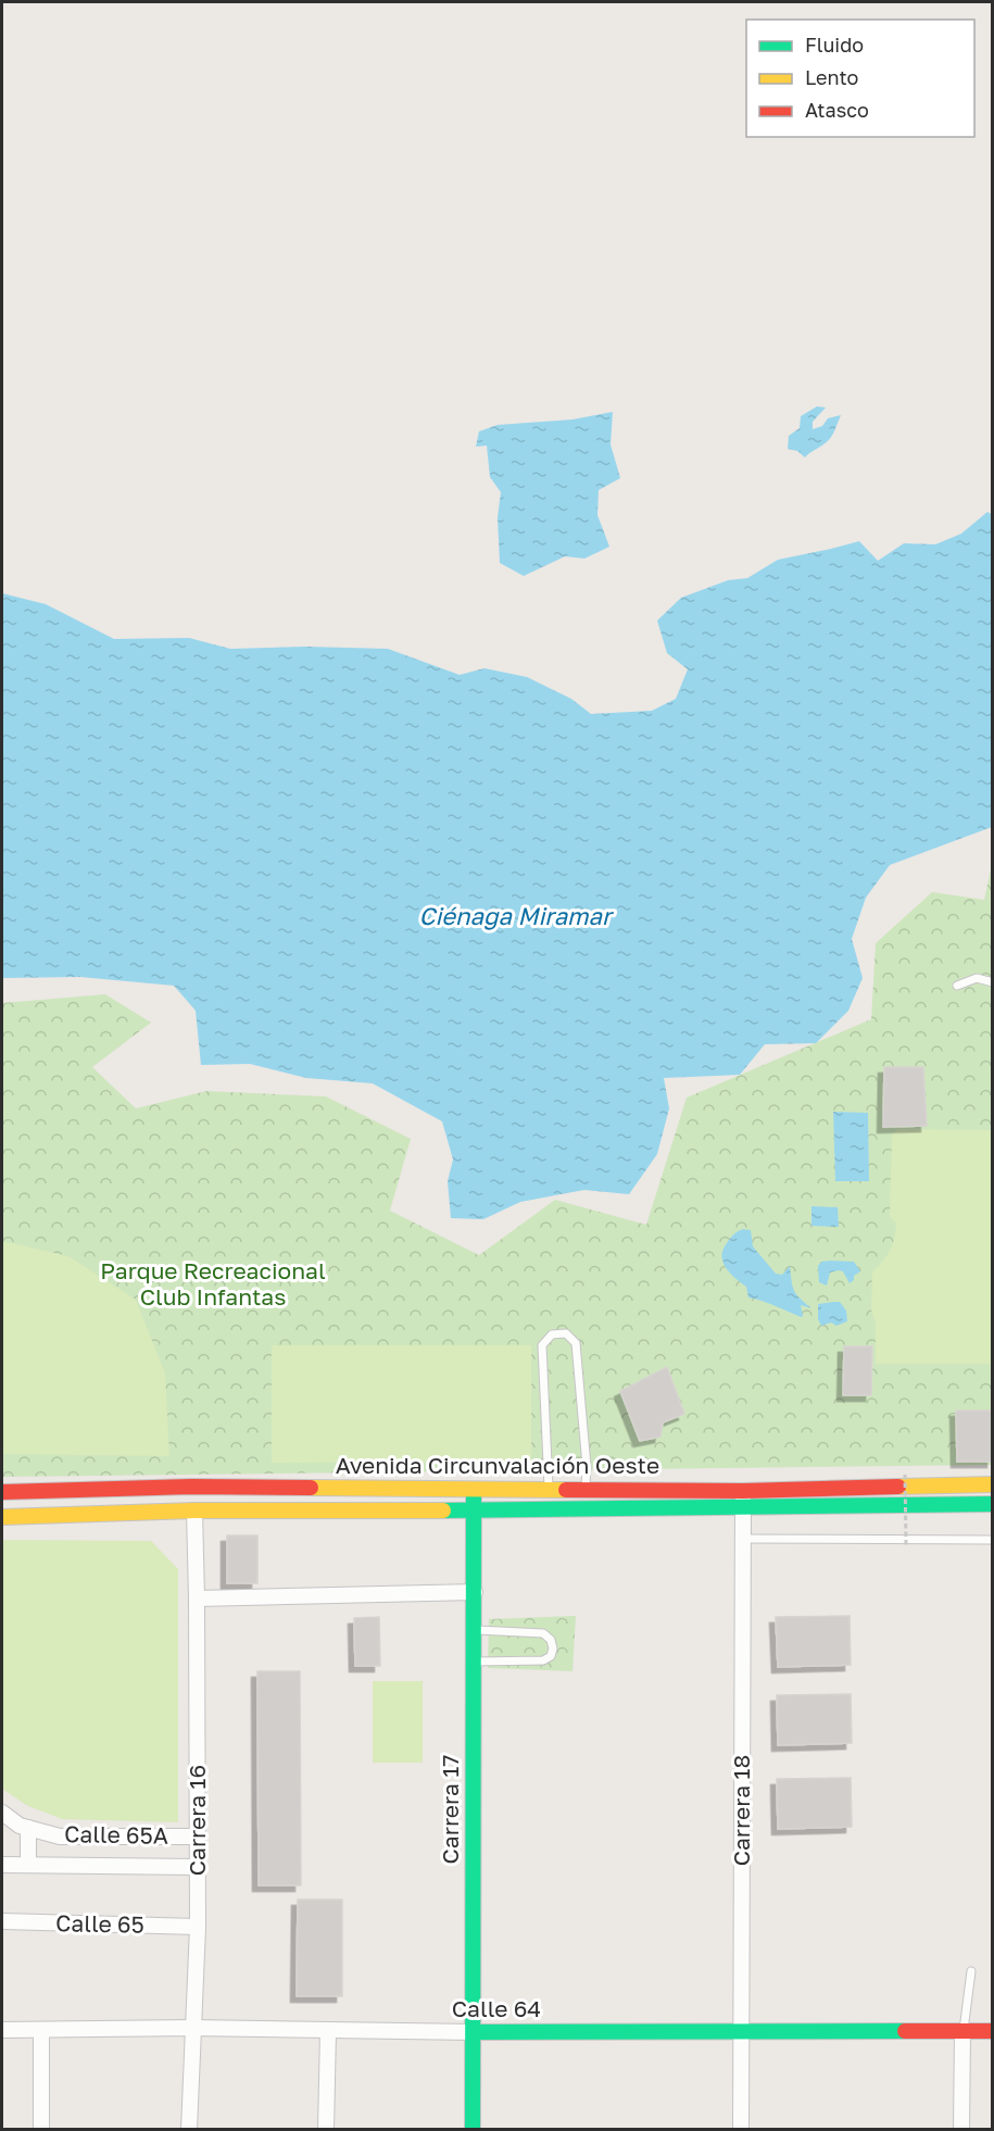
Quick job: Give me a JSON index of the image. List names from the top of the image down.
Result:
{
  "streets": {
    "main road": ["Avenida Circunvalación Oeste", "Carrera 17", "Calle 64"],
    "street": [
      "Carrera 18",
      "Carrera 16",
      "Calle 65A",
      "Calle 65"
    ]
  },
  "crossings": [
    ["Avenida Circunvalación Oeste", "Carrera 17"],
    ["Avenida Circunvalación Oeste", "Carrera 18"],
    ["Avenida Circunvalación Oeste", "Carrera 16"],
    ["Carrera 17", "Calle 64"],
    ["Carrera 18", "Calle 64"],
    ["Carrera 16", "Calle 65A"],
    ["Carrera 16", "Calle 65"],
    ["Carrera 16", "Calle 64"]
  ],
  "water": ["Ciénaga Miramar"],
  "parks": ["Parque Recreacional Club Infantas"],
  "legend": ["Fluido", "Lento", "Atasco"]
}
